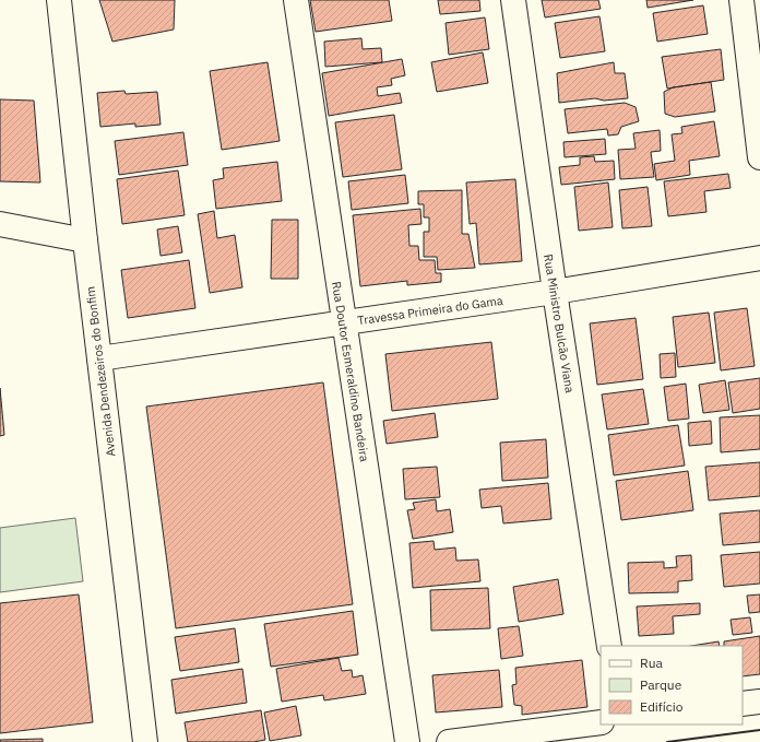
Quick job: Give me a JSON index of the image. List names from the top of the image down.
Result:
{
  "streets": {
    "street": [
      "Travessa Primeira do Gama",
      "Rua Ministro Bulcão Viana",
      "Avenida Dendezeiros do Bonfim",
      "Rua Doutor Esmeraldino Bandeira"
    ]
  },
  "crossings": [
    ["Travessa Primeira do Gama", "Rua Ministro Bulcão Viana"],
    ["Travessa Primeira do Gama", "Avenida Dendezeiros do Bonfim"],
    ["Travessa Primeira do Gama", "Rua Doutor Esmeraldino Bandeira"]
  ],
  "legend": ["Rua", "Parque", "Edifício"]
}
